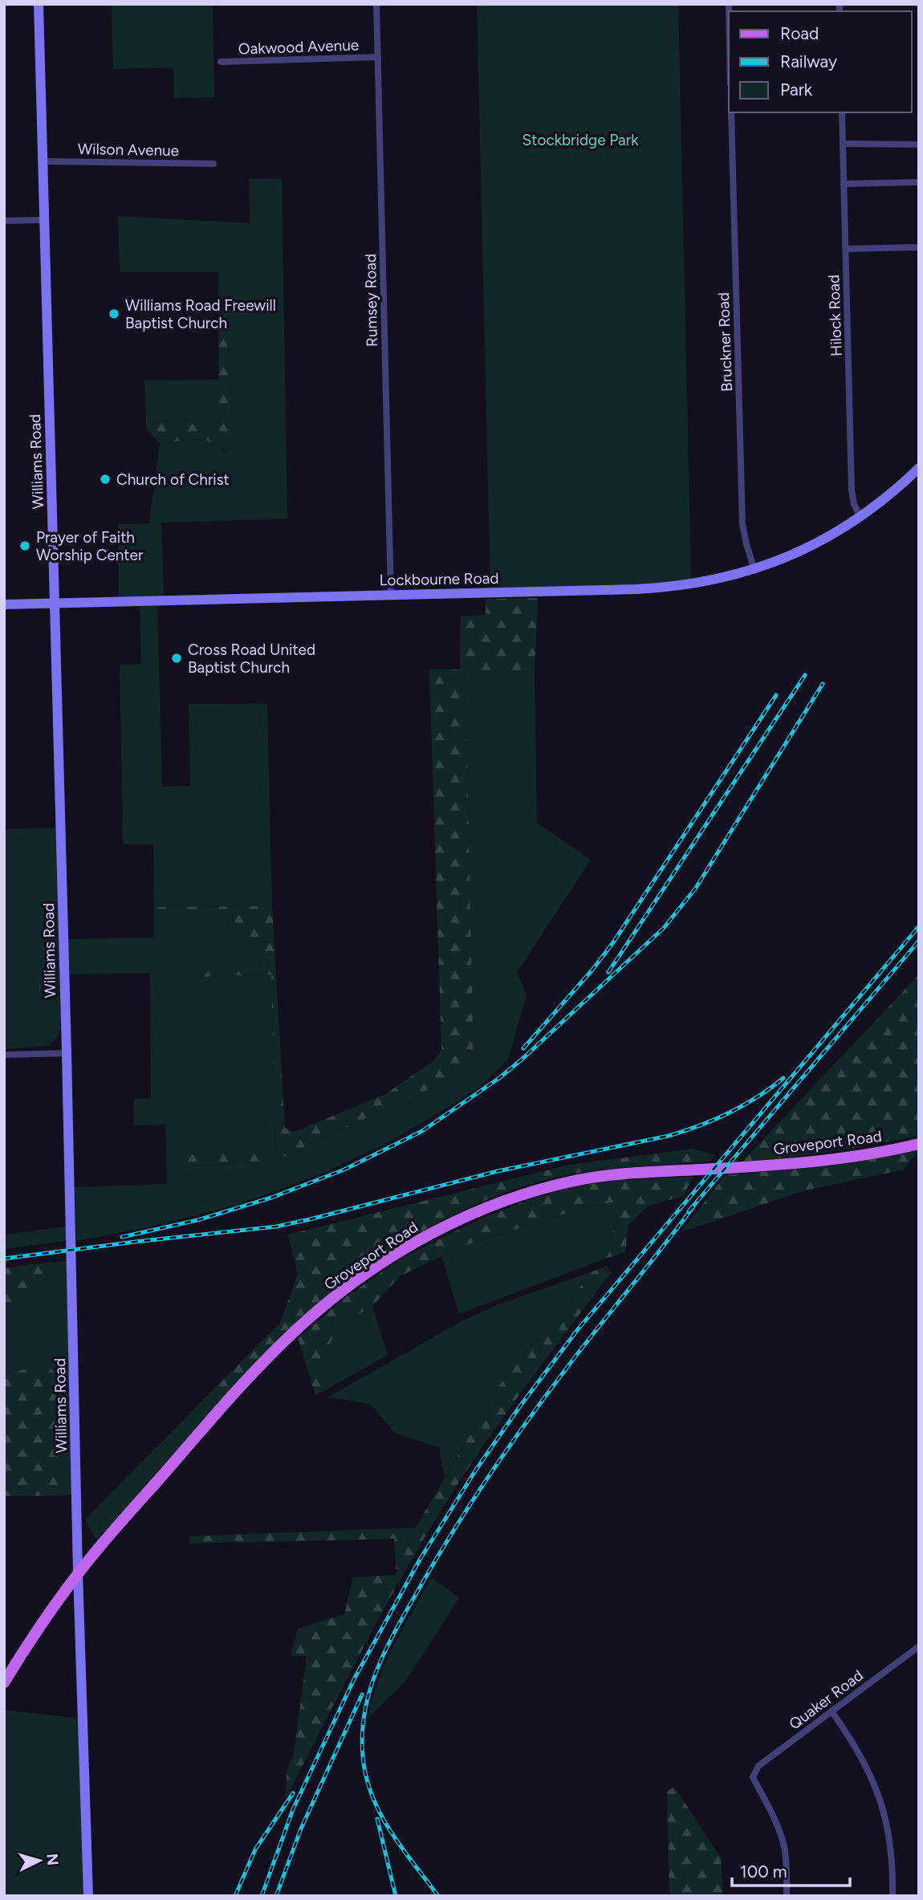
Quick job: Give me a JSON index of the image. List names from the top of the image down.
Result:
{
  "streets": {
    "main road": ["Williams Road", "Lockbourne Road", "Groveport Road"],
    "street": [
      "Oakwood Avenue",
      "Wilson Avenue",
      "Rumsey Road",
      "Hilock Road",
      "Bruckner Road",
      "Quaker Road"
    ]
  },
  "crossings": [
    ["Oakwood Avenue", "Rumsey Road"],
    ["Wilson Avenue", "Williams Road"],
    ["Rumsey Road", "Lockbourne Road"],
    ["Hilock Road", "Lockbourne Road"],
    ["Bruckner Road", "Lockbourne Road"],
    ["Williams Road", "Lockbourne Road"],
    ["Williams Road", "Groveport Road"]
  ],
  "parks": ["Stockbridge Park"],
  "places": [
    "Williams Road Freewill Baptist Church",
    "Church of Christ",
    "Prayer of Faith Worship Center",
    "Cross Road United Baptist Church"
  ],
  "legend": ["Road", "Railway", "Park"],
  "scale_bar": "100 m",
  "north": "right"
}
